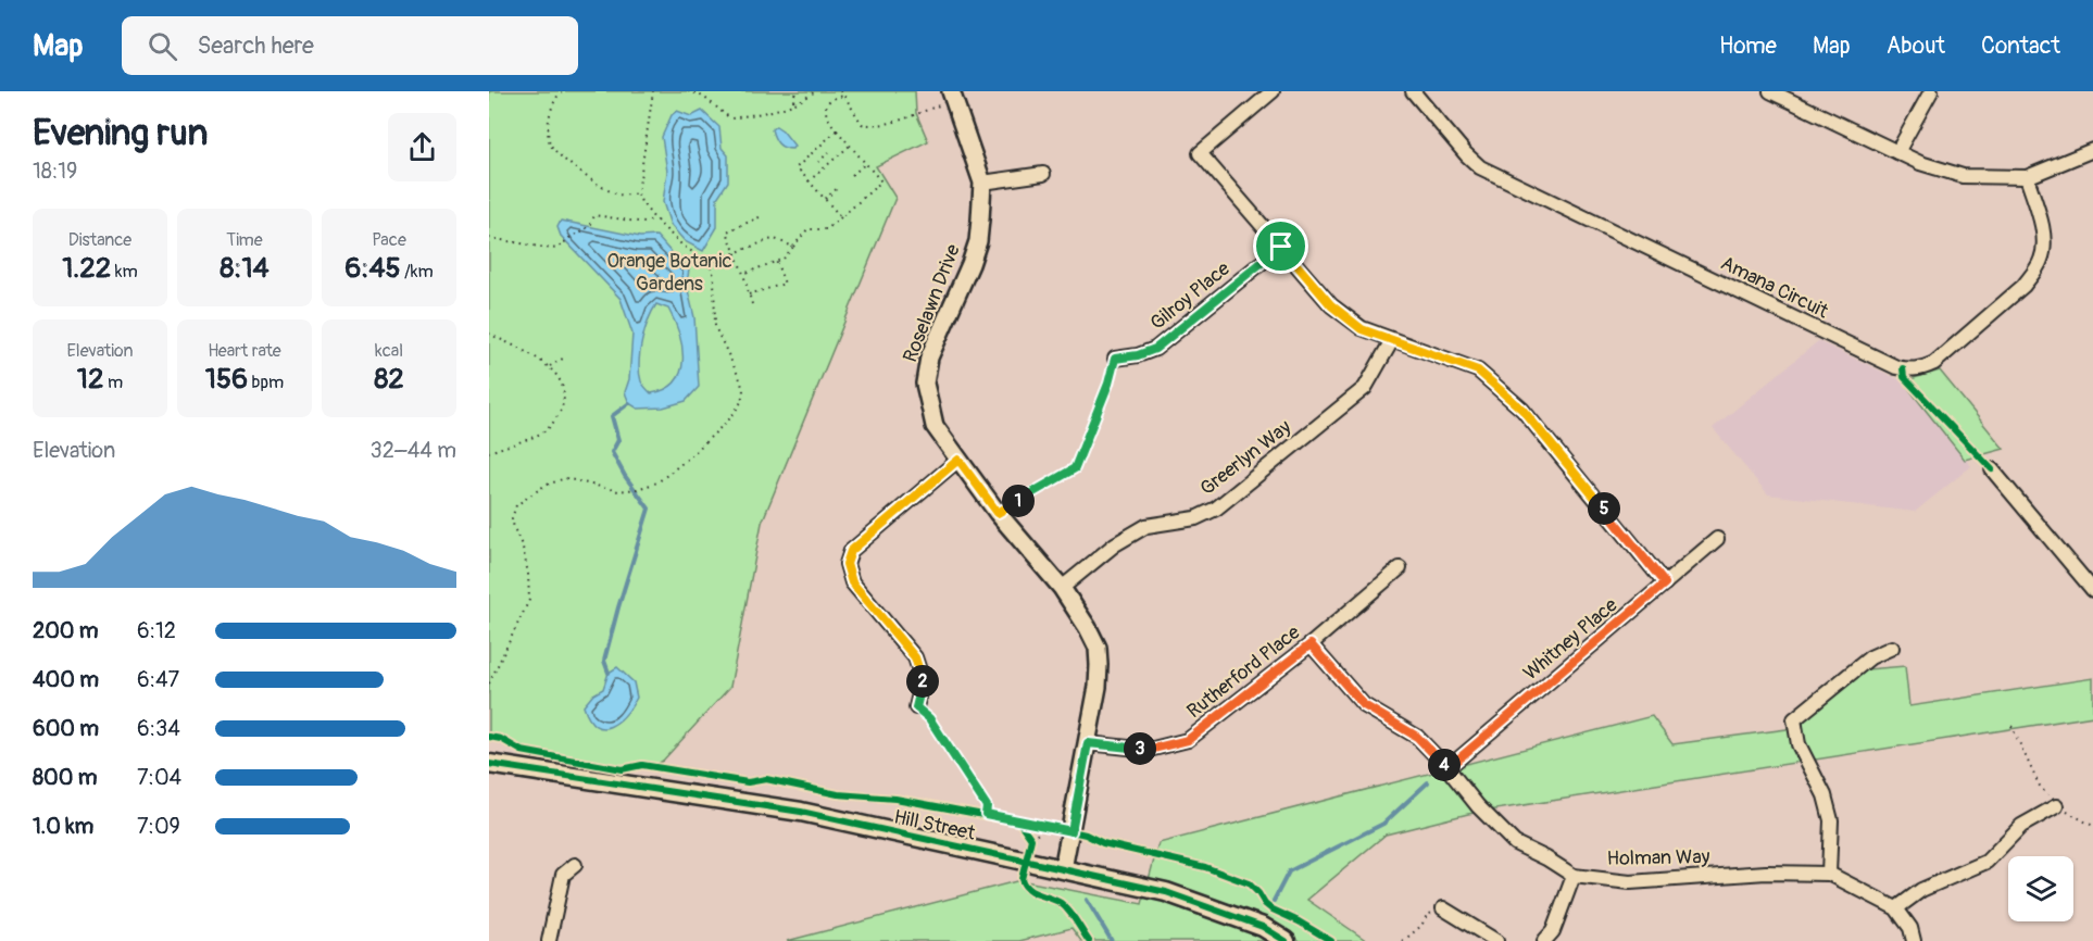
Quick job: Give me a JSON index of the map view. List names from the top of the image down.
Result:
{
  "streets": {
    "main road": ["Hill Street"],
    "street": [
      "Amana Circuit",
      "Gilroy Place",
      "Roselawn Drive",
      "Greerlyn Way",
      "Whitney Place",
      "Rutherford Place",
      "Holman Way"
    ]
  },
  "crossings": [
    ["Roselawn Drive", "Greerlyn Way"],
    ["Roselawn Drive", "Rutherford Place"],
    ["Roselawn Drive", "Hill Street"],
    ["Whitney Place", "Holman Way"],
    ["Rutherford Place", "Holman Way"]
  ],
  "parks": ["Orange Botanic Gardens"],
  "page": {
    "header": "Map",
    "search": "Search here",
    "nav": [
      "Home",
      "Map",
      "About",
      "Contact"
    ],
    "heading": ["Evening run", "18:19"],
    "stats": [
      ["Distance", "1.22 km"],
      ["Time", "8:14"],
      ["Pace", "6:45 /km"],
      ["Elevation", "12 m"],
      ["Heart rate", "156 bpm"],
      ["kcal", "82"]
    ],
    "chart": ["Elevation", "32–44 m"],
    "pins": [
      "1",
      "5",
      "2",
      "3",
      "4"
    ],
    "list": [
      {
        "name": "200 m",
        "note": "6:12"
      },
      {
        "name": "400 m",
        "note": "6:47"
      },
      {
        "name": "600 m",
        "note": "6:34"
      },
      {
        "name": "800 m",
        "note": "7:04"
      },
      {
        "name": "1.0 km",
        "note": "7:09"
      }
    ]
  }
}
